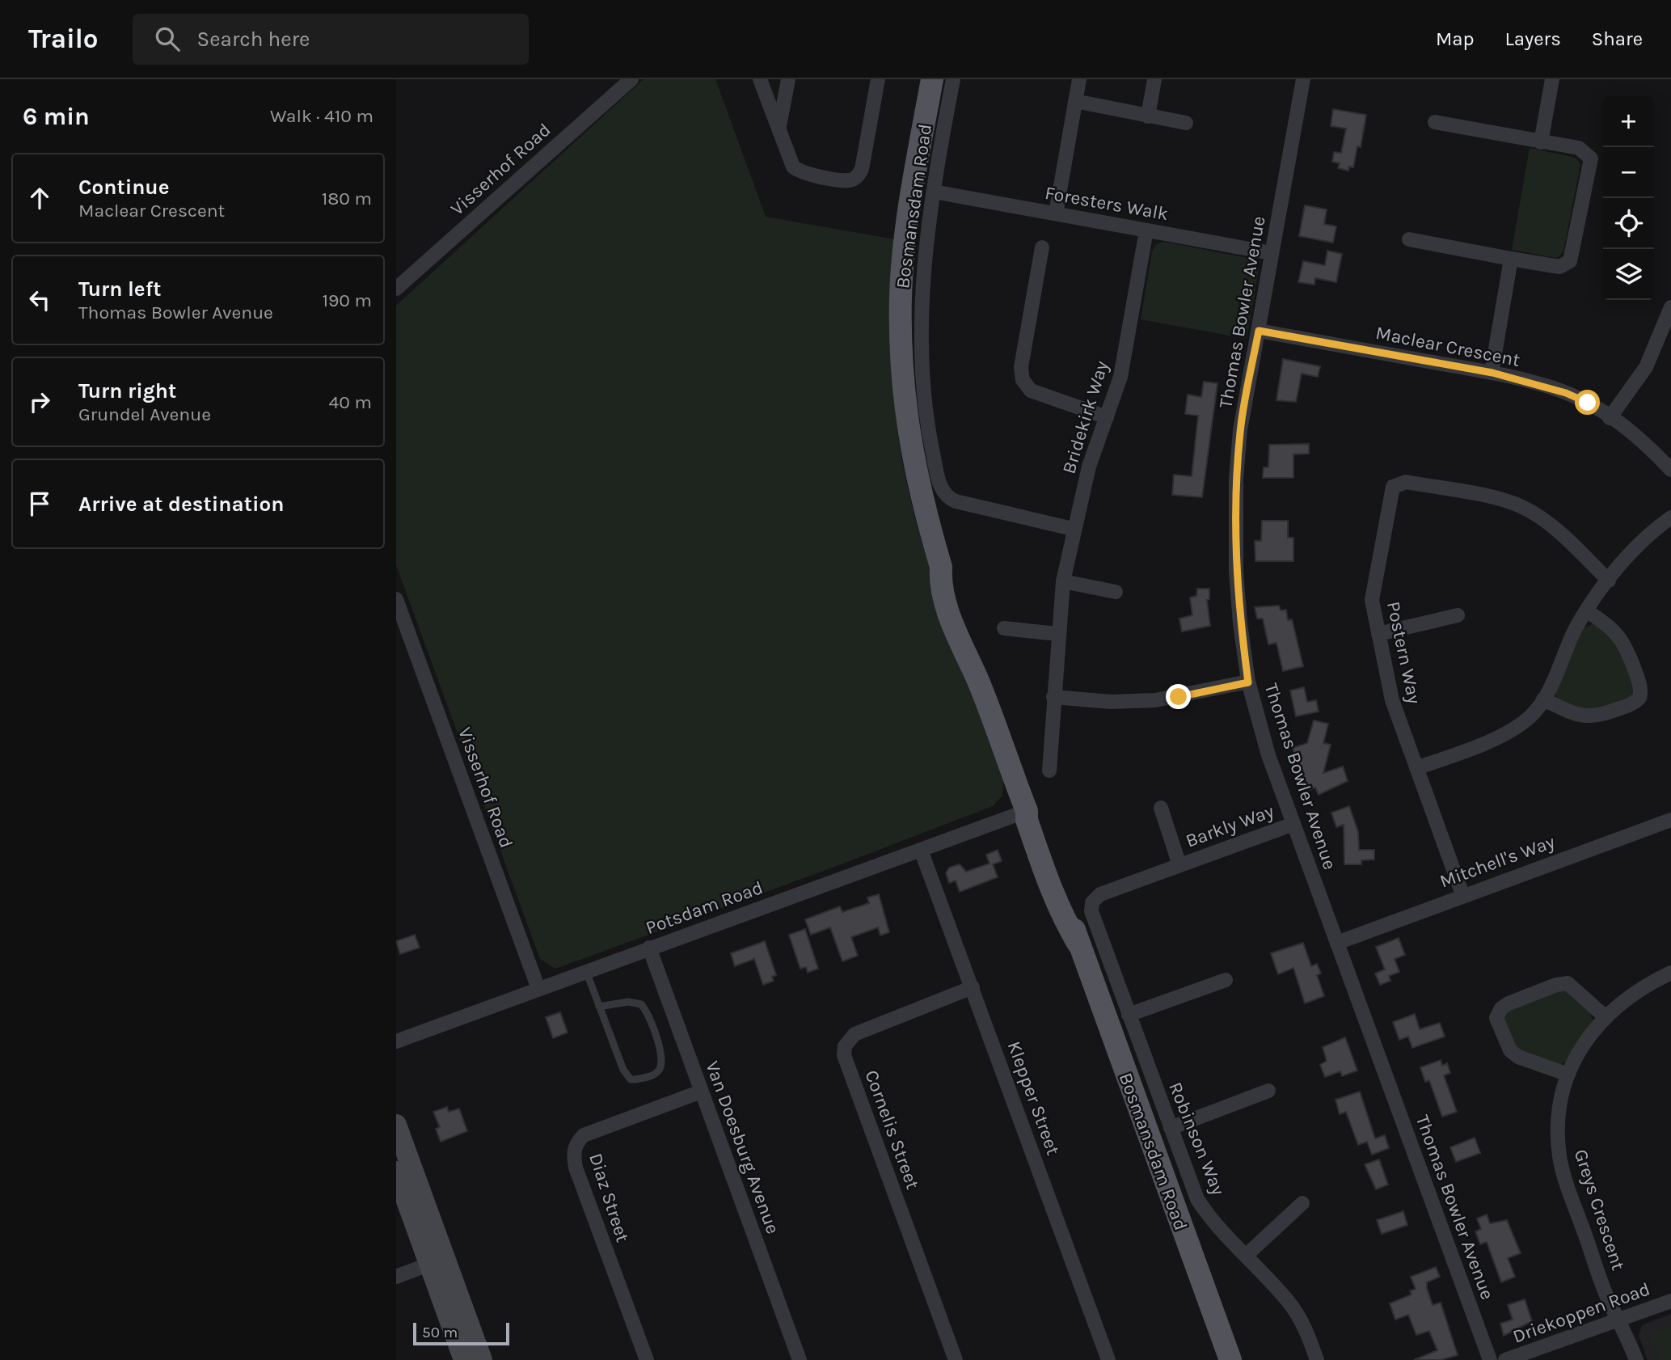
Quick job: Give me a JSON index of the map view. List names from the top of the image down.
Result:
{
  "streets": {
    "main road": ["Bosmansdam Road"],
    "street": [
      "Visserhof Road",
      "Foresters Walk",
      "Thomas Bowler Avenue",
      "Maclear Crescent",
      "Bridekirk Way",
      "Postern Way",
      "Barkly Way",
      "Mitchell's Way",
      "Potsdam Road",
      "Klepper Street",
      "Cornelis Street",
      "Robinson Way",
      "Van Doesburg Avenue",
      "Diaz Street",
      "Greys Crescent",
      "Driekoppen Road"
    ]
  },
  "crossings": [
    ["Visserhof Road", "Potsdam Road"],
    ["Foresters Walk", "Thomas Bowler Avenue"],
    ["Foresters Walk", "Bridekirk Way"],
    ["Bosmansdam Road", "Potsdam Road"],
    ["Thomas Bowler Avenue", "Maclear Crescent"],
    ["Thomas Bowler Avenue", "Barkly Way"],
    ["Thomas Bowler Avenue", "Mitchell's Way"],
    ["Postern Way", "Mitchell's Way"],
    ["Barkly Way", "Robinson Way"],
    ["Potsdam Road", "Klepper Street"],
    ["Potsdam Road", "Van Doesburg Avenue"],
    ["Klepper Street", "Cornelis Street"],
    ["Van Doesburg Avenue", "Diaz Street"],
    ["Greys Crescent", "Driekoppen Road"]
  ],
  "scale_bar": "50 m",
  "page": {
    "header": "Trailo",
    "search": "Search here",
    "nav": ["Map", "Layers", "Share"],
    "heading": ["6 min", "Walk · 410 m"],
    "map_buttons": ["+", "−"],
    "list": [
      ["Continue", "Maclear Crescent", "180 m"],
      ["Turn left", "Thomas Bowler Avenue", "190 m"],
      ["Turn right", "Grundel Avenue", "40 m"],
      "Arrive at destination"
    ],
    "scale": "50 m"
  }
}
